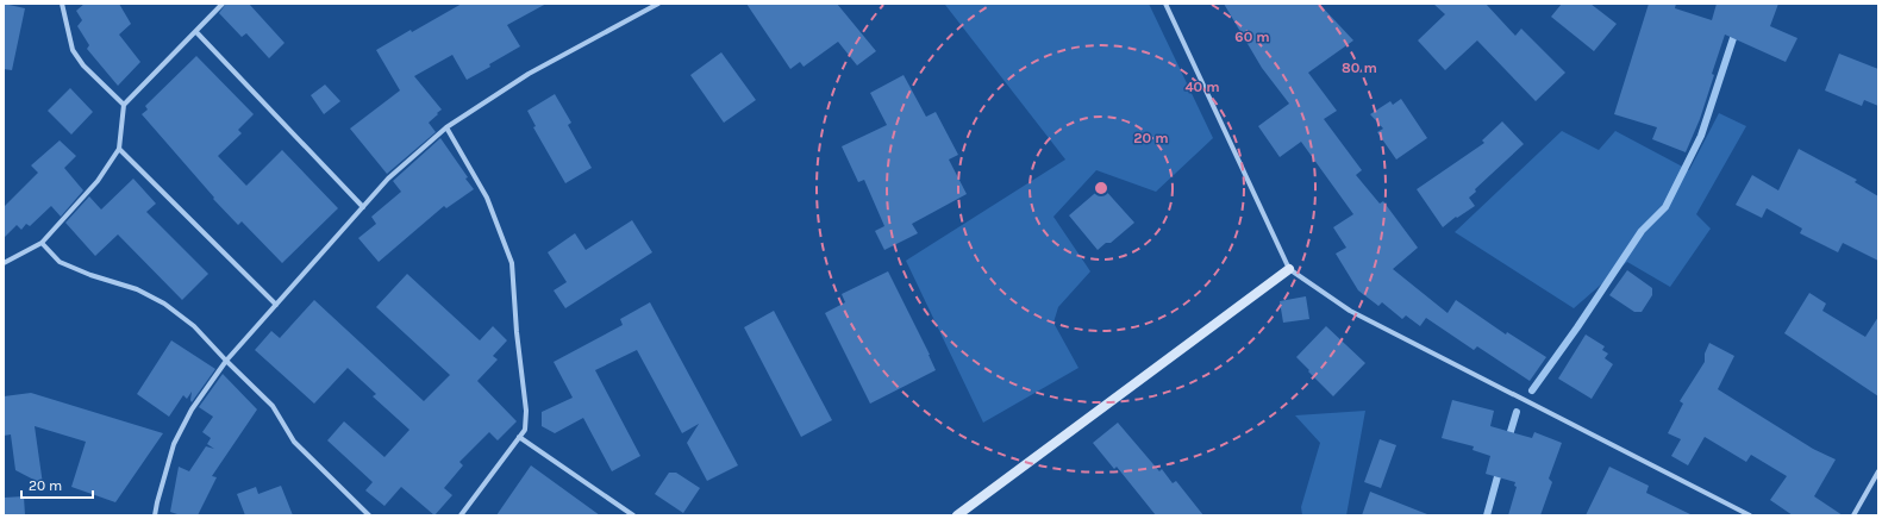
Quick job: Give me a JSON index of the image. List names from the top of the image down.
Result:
{
  "scale_bar": "20 m",
  "rings": [
    "60 m",
    "80 m",
    "40 m",
    "20 m"
  ]
}
